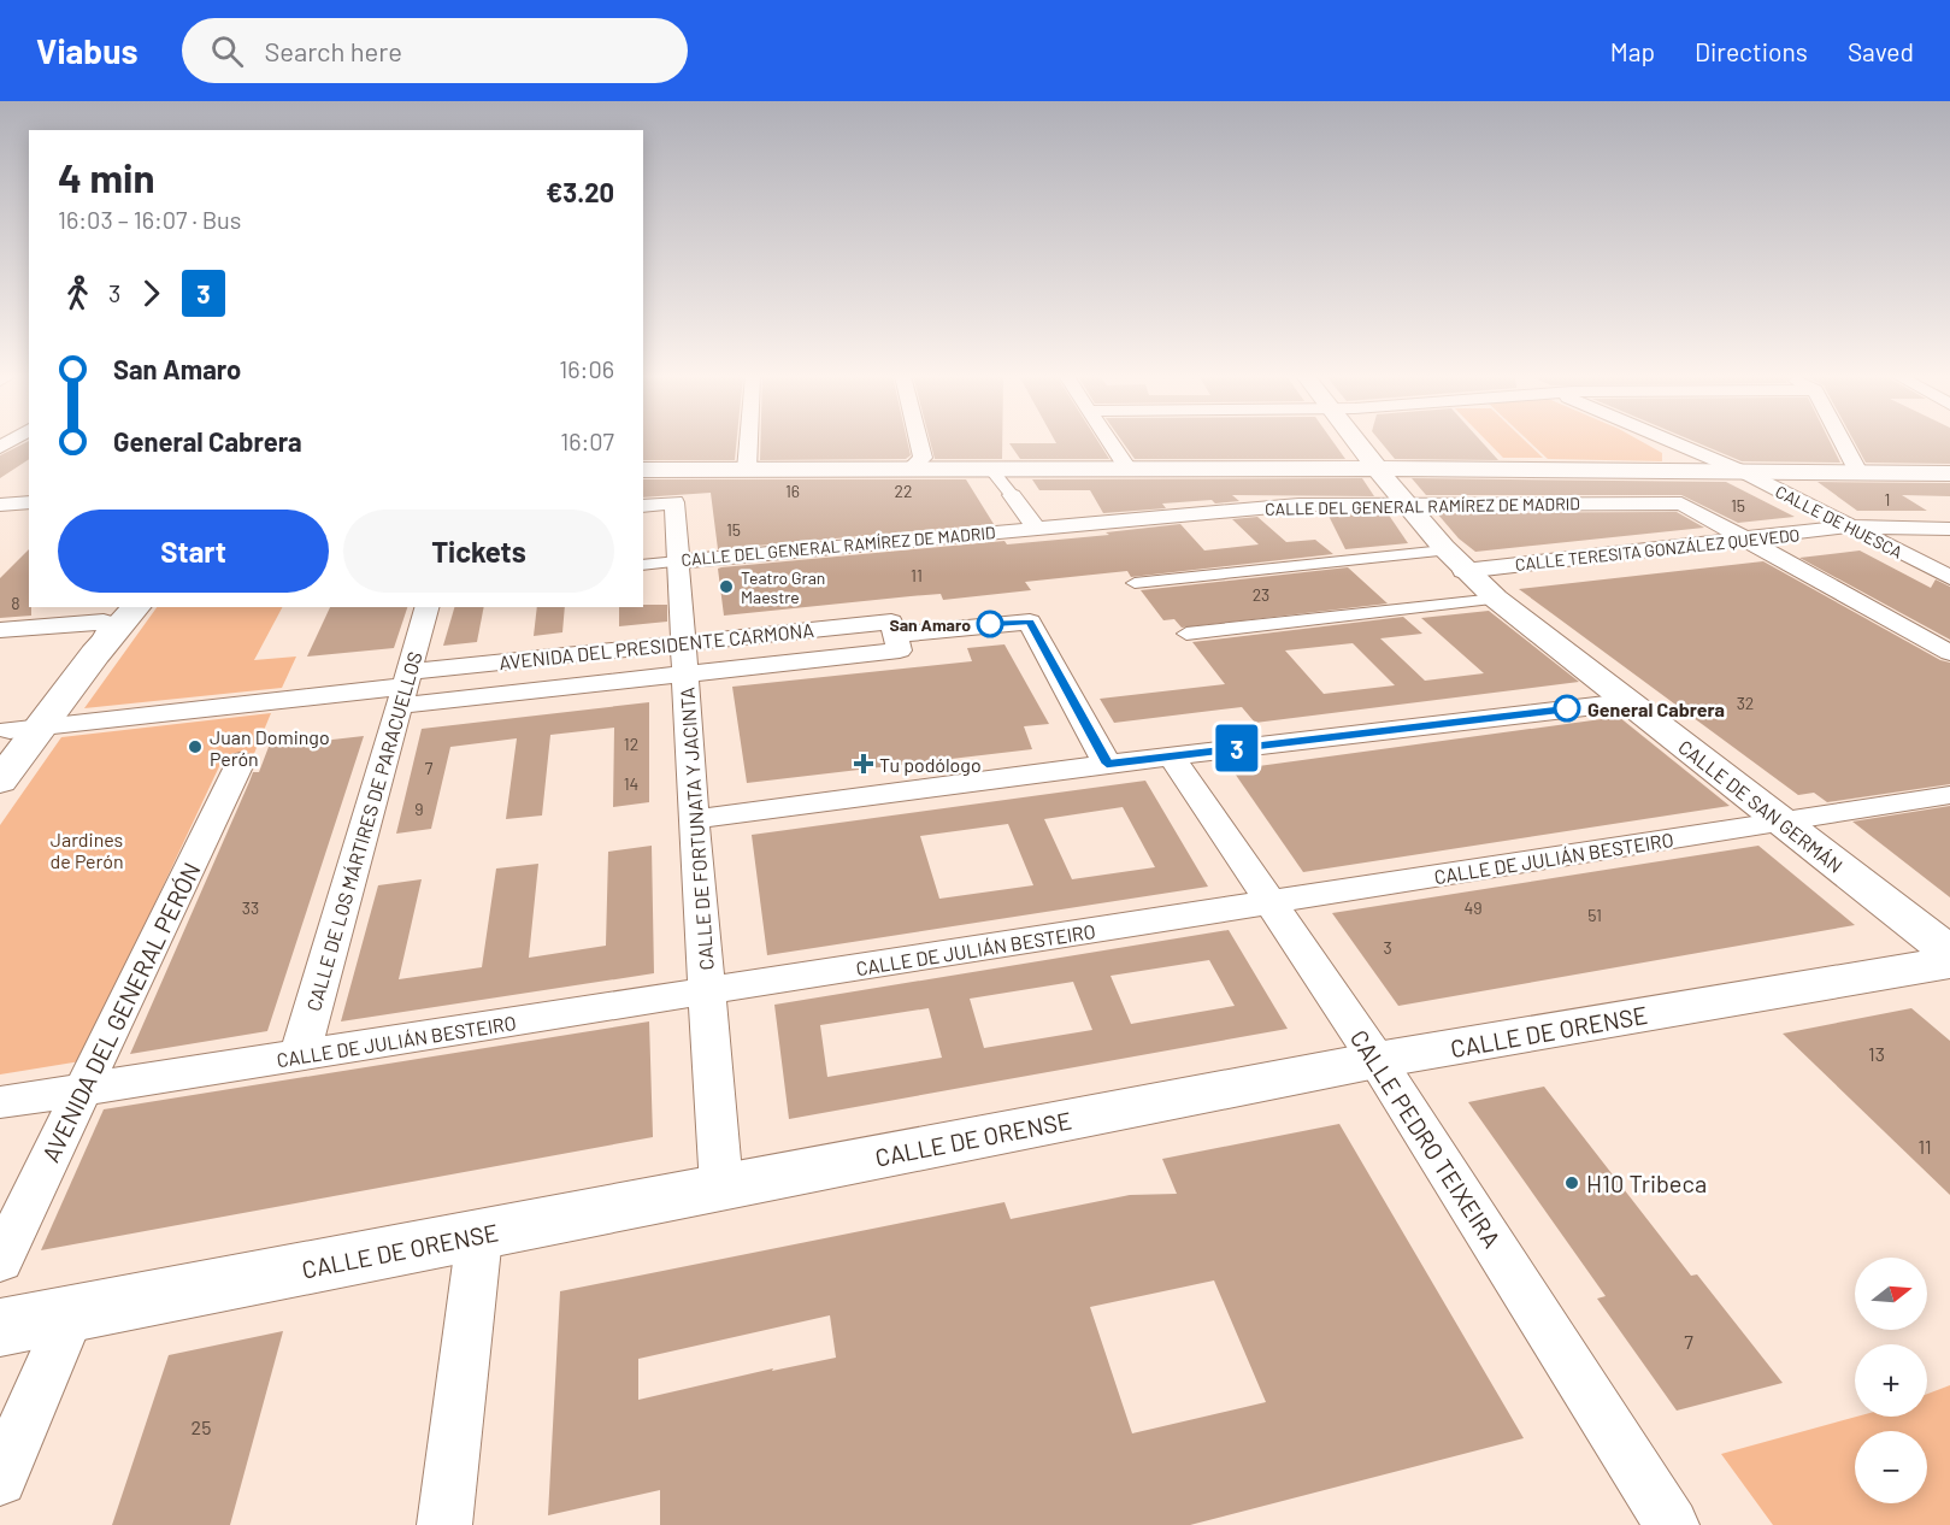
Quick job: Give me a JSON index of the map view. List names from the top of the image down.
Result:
{
  "streets": {
    "street": [
      "CALLE DEL GENERAL RAMÍREZ DE MADRID",
      "CALLE DE HUESCA",
      "CALLE TERESITA GONZÁLEZ QUEVEDO",
      "AVENIDA DEL PRESIDENTE CARMONA",
      "CALLE DE SAN GERMÁN",
      "CALLE DE FORTUNATA Y JACINTA",
      "CALLE DE LOS MÁRTIRES DE PARACUELLOS",
      "CALLE DE JULIÁN BESTEIRO",
      "AVENIDA DEL GENERAL PERÓN",
      "CALLE DE ORENSE",
      "CALLE PEDRO TEIXEIRA"
    ]
  },
  "crossings": [
    ["CALLE DEL GENERAL RAMÍREZ DE MADRID", "CALLE TERESITA GONZÁLEZ QUEVEDO"],
    ["CALLE DEL GENERAL RAMÍREZ DE MADRID", "CALLE DE SAN GERMÁN"],
    ["CALLE DEL GENERAL RAMÍREZ DE MADRID", "CALLE DE FORTUNATA Y JACINTA"],
    ["CALLE DE HUESCA", "CALLE TERESITA GONZÁLEZ QUEVEDO"],
    ["CALLE TERESITA GONZÁLEZ QUEVEDO", "CALLE DE SAN GERMÁN"],
    ["AVENIDA DEL PRESIDENTE CARMONA", "CALLE DE FORTUNATA Y JACINTA"],
    ["AVENIDA DEL PRESIDENTE CARMONA", "CALLE DE LOS MÁRTIRES DE PARACUELLOS"],
    ["CALLE DE SAN GERMÁN", "CALLE DE JULIÁN BESTEIRO"],
    ["CALLE DE FORTUNATA Y JACINTA", "CALLE DE JULIÁN BESTEIRO"],
    ["CALLE DE FORTUNATA Y JACINTA", "CALLE DE ORENSE"],
    ["CALLE DE LOS MÁRTIRES DE PARACUELLOS", "CALLE DE JULIÁN BESTEIRO"],
    ["CALLE DE JULIÁN BESTEIRO", "AVENIDA DEL GENERAL PERÓN"],
    ["CALLE DE JULIÁN BESTEIRO", "CALLE PEDRO TEIXEIRA"],
    ["CALLE DE ORENSE", "CALLE PEDRO TEIXEIRA"]
  ],
  "parks": ["Jardines de Perón"],
  "places": {
    "other": [
      "Teatro Gran Maestre",
      "San Amaro",
      "General Cabrera",
      "Juan Domingo Perón",
      "H10 Tribeca"
    ],
    "health": ["Tu podólogo"]
  },
  "lines": ["bus line 3"],
  "house_numbers": [
    "16",
    "22",
    "1",
    "15",
    "15",
    "11",
    "23",
    "8",
    "32",
    "12",
    "7",
    "14",
    "9",
    "33",
    "49",
    "51",
    "3",
    "13",
    "11",
    "7",
    "25"
  ],
  "north": "right",
  "page": {
    "header": "Viabus",
    "search": "Search here",
    "nav": ["Map", "Directions", "Saved"],
    "on_map": "3",
    "heading": ["4 min", "16:03 – 16:07 · Bus", "€3.20"],
    "legs": ["3", "3"],
    "list": [
      {
        "name": "San Amaro",
        "value": "16:06"
      },
      {
        "name": "General Cabrera",
        "value": "16:07"
      }
    ],
    "buttons": ["Start", "Tickets"],
    "map_buttons": ["+", "−"]
  }
}
